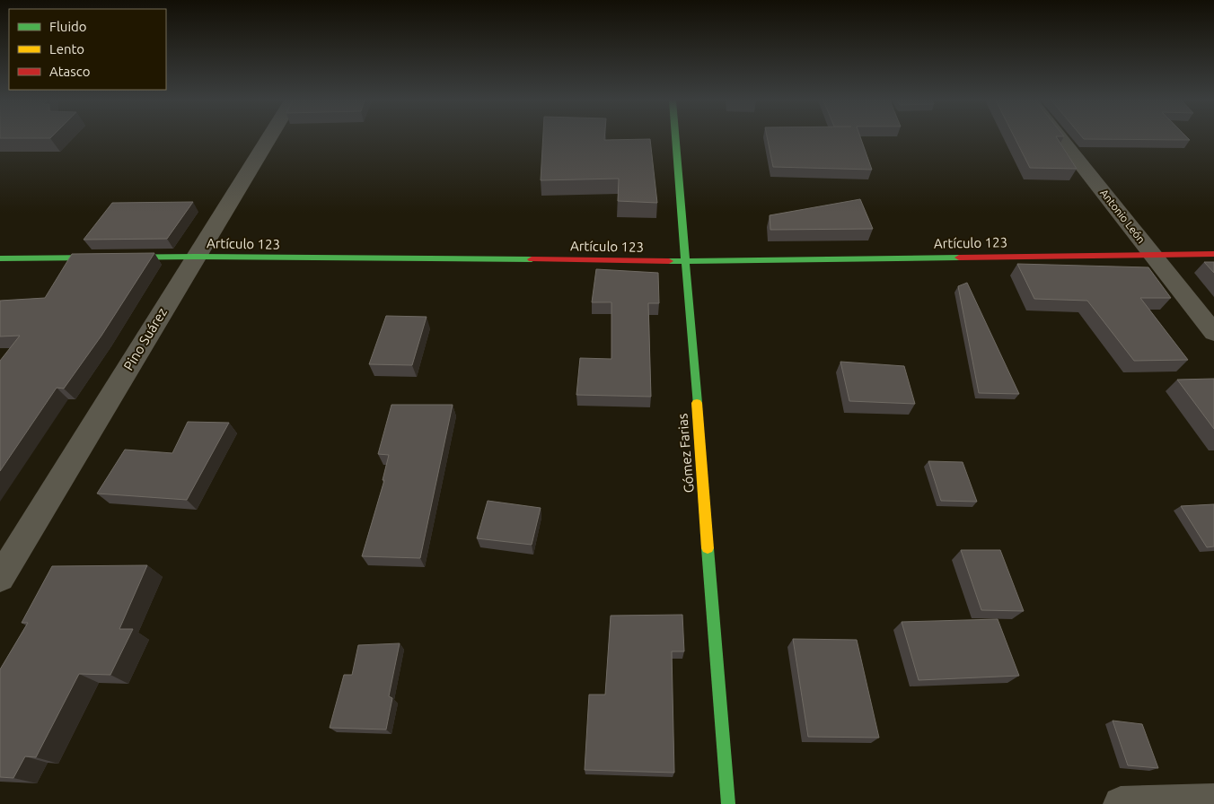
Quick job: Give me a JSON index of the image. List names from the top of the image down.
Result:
{
  "streets": {
    "street": [
      "Antonio León",
      "Artículo 123",
      "Pino Suárez",
      "Gómez Farias"
    ]
  },
  "crossings": [
    ["Antonio León", "Artículo 123"],
    ["Artículo 123", "Pino Suárez"],
    ["Artículo 123", "Gómez Farias"]
  ],
  "legend": ["Fluido", "Lento", "Atasco"]
}
